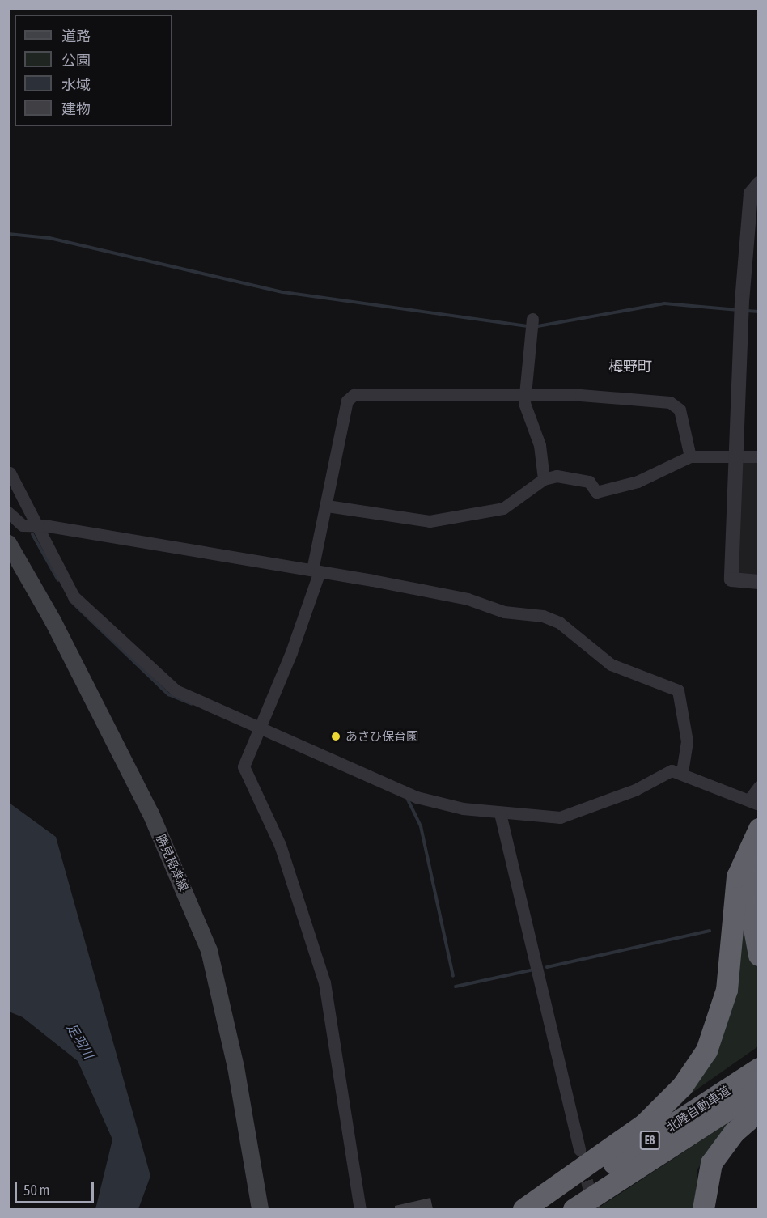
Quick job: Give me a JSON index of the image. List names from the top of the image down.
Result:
{
  "streets": {
    "highway": ["北陸自動車道", "E8"],
    "main road": ["勝見稲津線"]
  },
  "districts": ["栂野町"],
  "water": ["足羽川"],
  "places": ["あさひ保育園"],
  "legend": [
    "道路",
    "公園",
    "水域",
    "建物"
  ],
  "scale_bar": "50 m"
}
